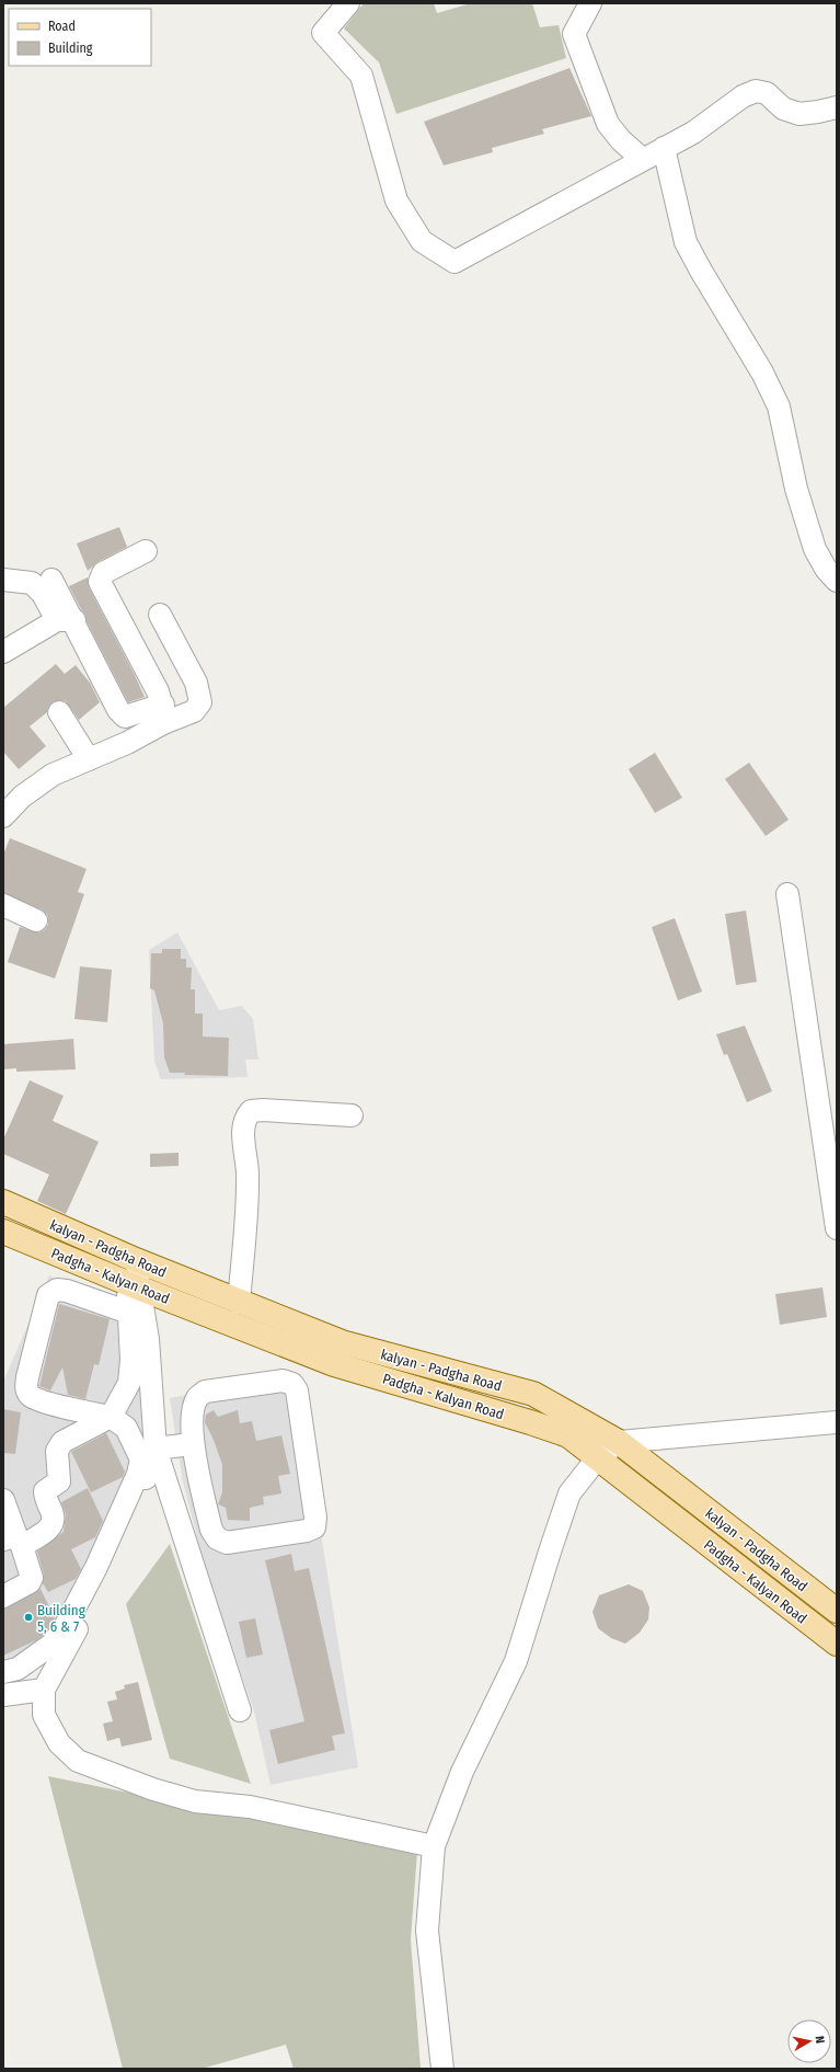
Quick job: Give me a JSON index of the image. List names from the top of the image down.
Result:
{
  "streets": {
    "main road": ["kalyan - Padgha Road", "Padgha - Kalyan Road"]
  },
  "crossings": [
    ["kalyan - Padgha Road", "Padgha - Kalyan Road"]
  ],
  "places": ["Building 5, 6 & 7"],
  "legend": ["Road", "Building"],
  "north": "right"
}
